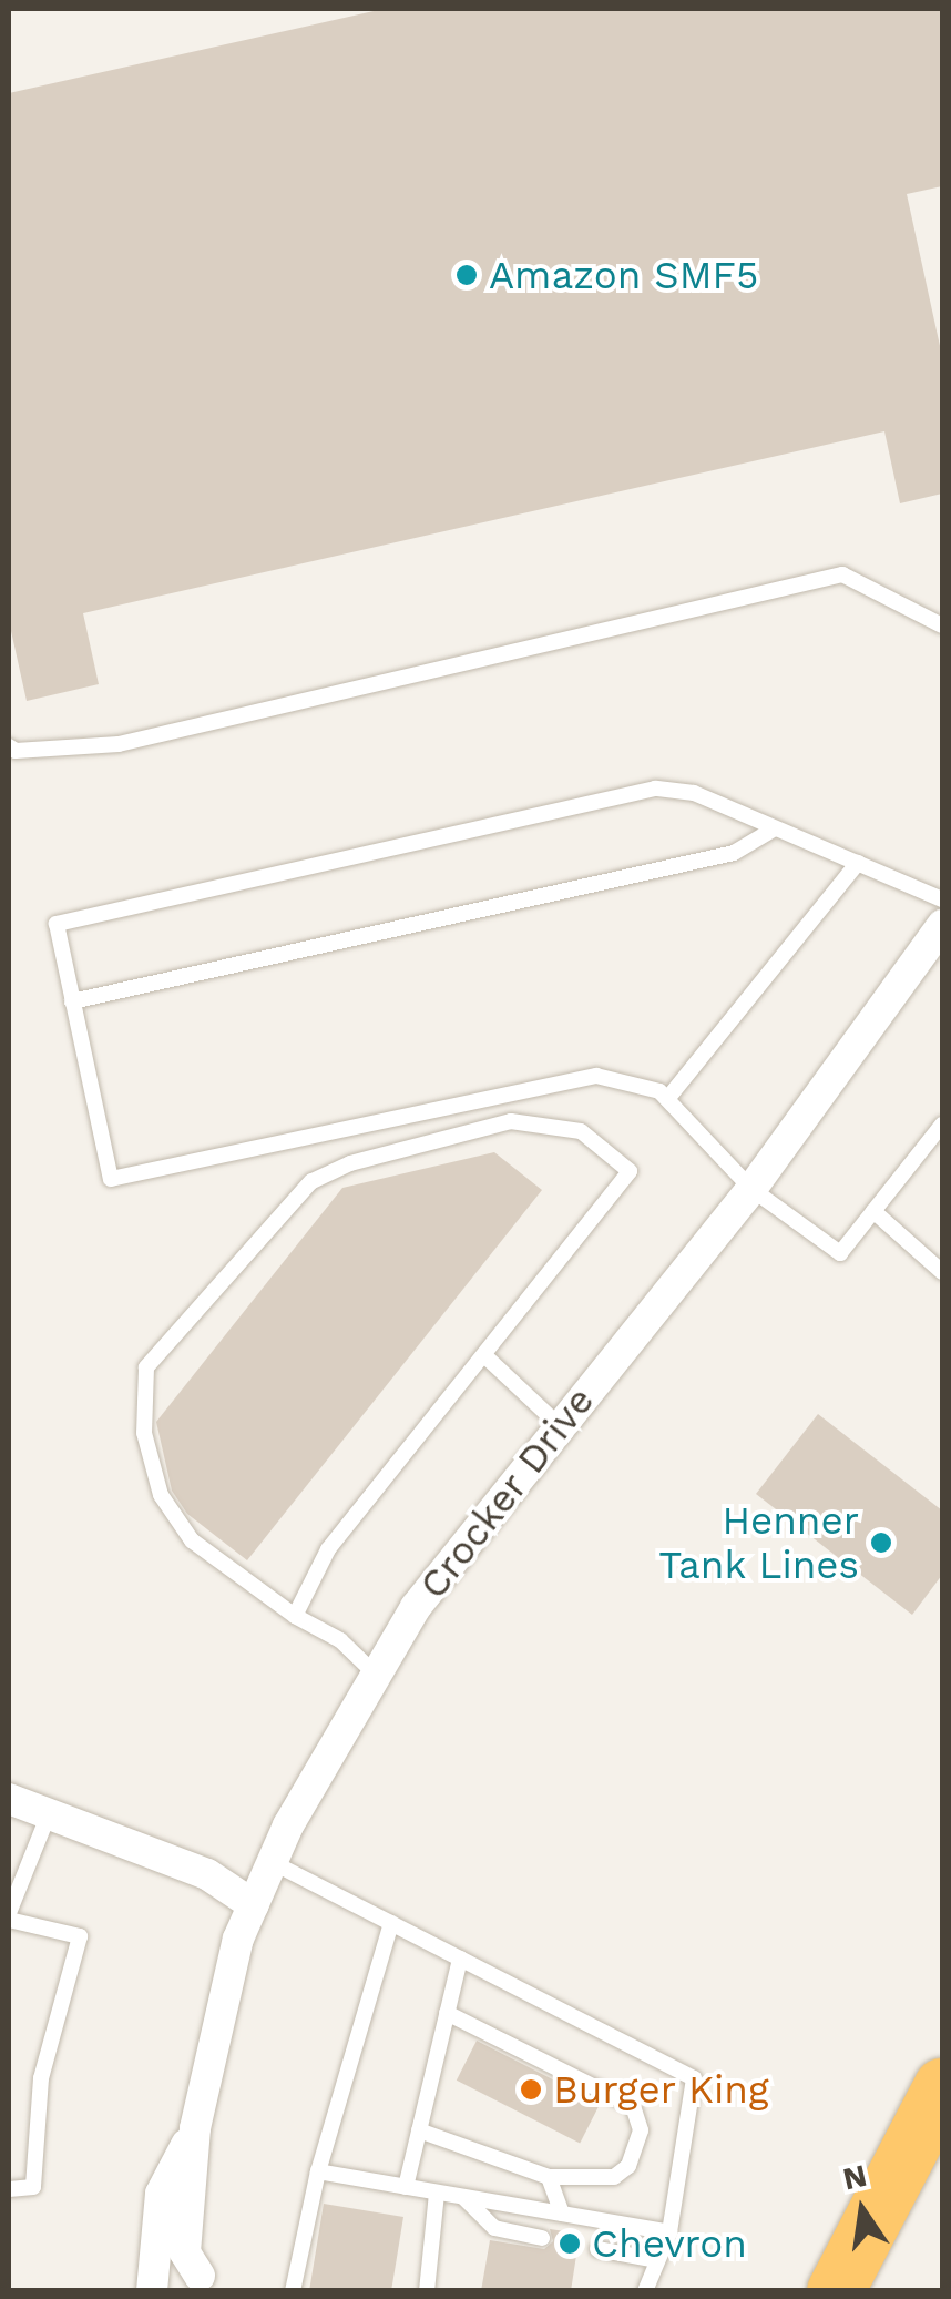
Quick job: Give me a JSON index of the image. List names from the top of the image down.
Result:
{
  "streets": {
    "street": ["Crocker Drive"]
  },
  "places": [
    "Amazon SMF5",
    "Henner Tank Lines",
    "Burger King",
    "Chevron"
  ],
  "north": "top"
}
